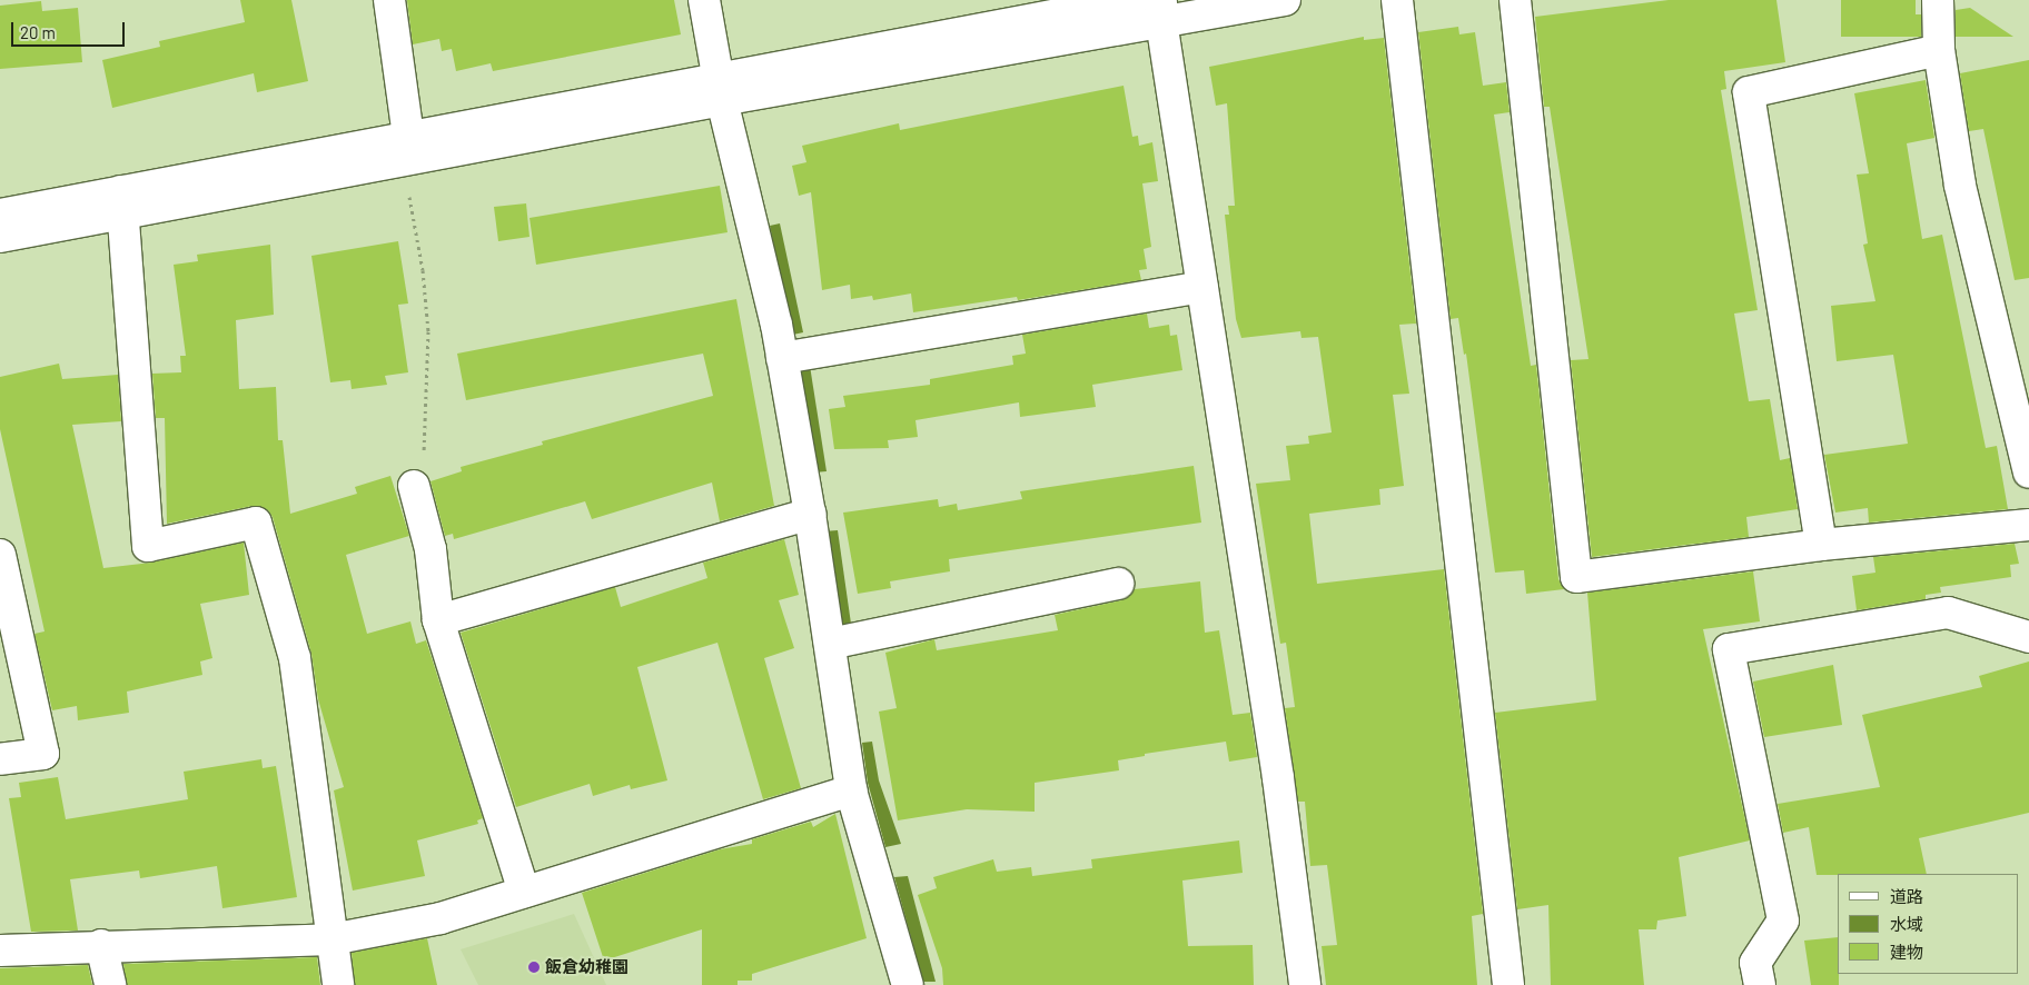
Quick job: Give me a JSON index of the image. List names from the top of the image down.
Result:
{
  "places": ["飯倉幼稚園"],
  "legend": ["道路", "水域", "建物"],
  "scale_bar": "20 m"
}
